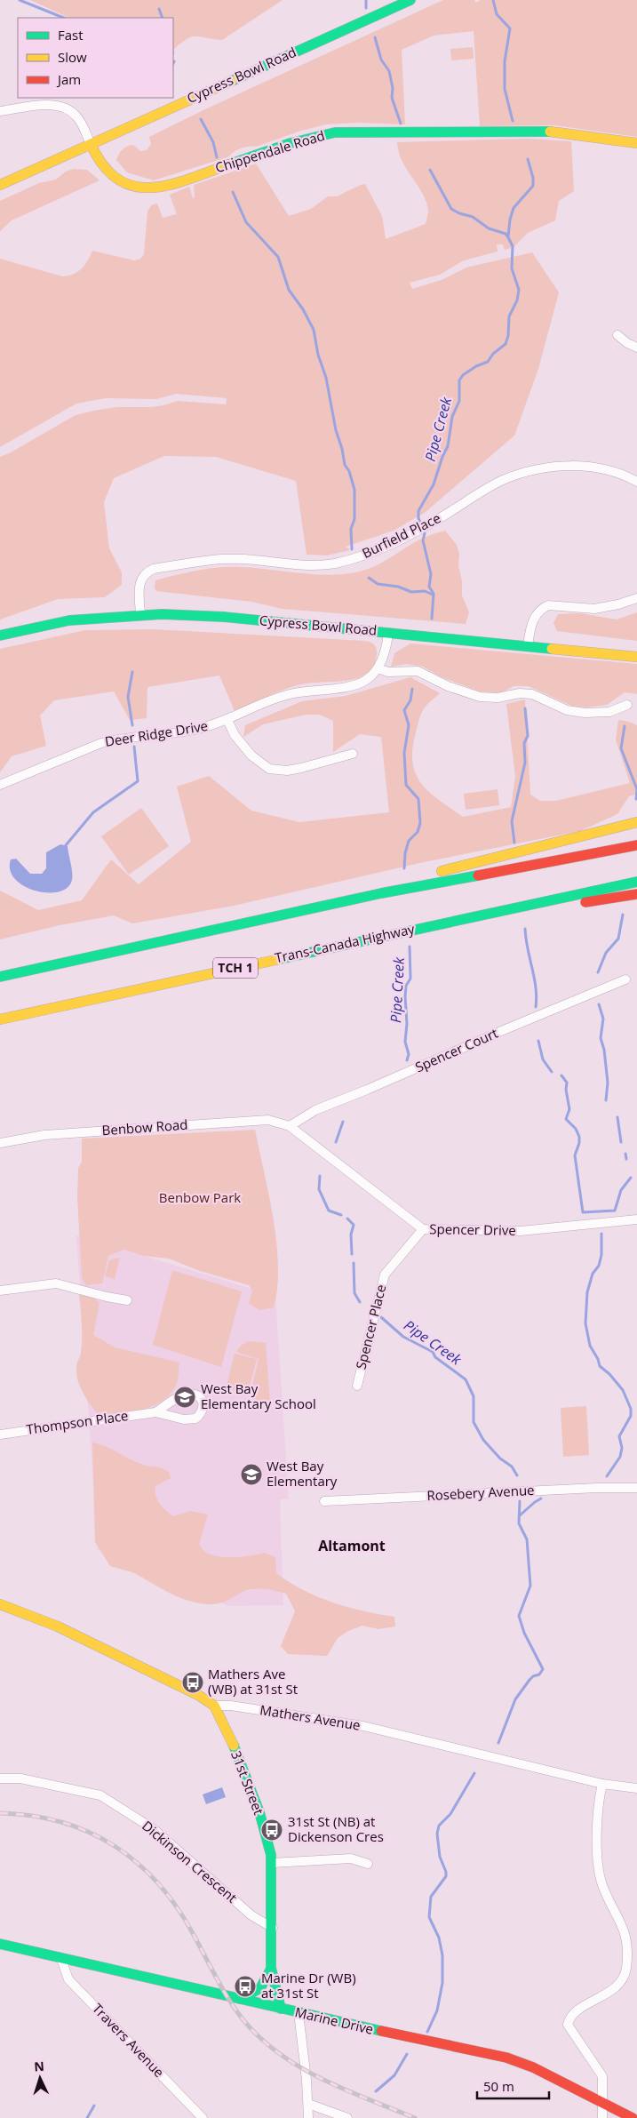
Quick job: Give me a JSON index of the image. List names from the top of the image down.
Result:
{
  "streets": {
    "main road": [
      "Cypress Bowl Road",
      "Chippendale Road",
      "Trans-Canada Highway",
      "TCH 1",
      "31st Street",
      "Marine Drive"
    ],
    "street": [
      "Burfield Place",
      "Deer Ridge Drive",
      "Spencer Court",
      "Benbow Road",
      "Spencer Drive",
      "Spencer Place",
      "Thompson Place",
      "Rosebery Avenue",
      "Mathers Avenue",
      "Dickinson Crescent",
      "Travers Avenue"
    ]
  },
  "crossings": [
    ["Cypress Bowl Road", "Chippendale Road"],
    ["Cypress Bowl Road", "Burfield Place"],
    ["Cypress Bowl Road", "Deer Ridge Drive"],
    ["Spencer Court", "Benbow Road"],
    ["Spencer Court", "Spencer Drive"],
    ["Benbow Road", "Spencer Drive"],
    ["Spencer Drive", "Spencer Place"],
    ["Mathers Avenue", "31st Street"],
    ["31st Street", "Dickinson Crescent"],
    ["31st Street", "Marine Drive"],
    ["Marine Drive", "Travers Avenue"]
  ],
  "districts": ["Altamont"],
  "water": ["Pipe Creek"],
  "parks": ["Benbow Park"],
  "places": {
    "school or university": ["West Bay Elementary School", "West Bay Elementary"],
    "bus stop": ["Mathers Ave (WB) at 31st St", "31st St (NB) at Dickenson Cres", "Marine Dr (WB) at 31st St"]
  },
  "legend": ["Fast", "Slow", "Jam"],
  "scale_bar": "50 m",
  "north": "top"
}
